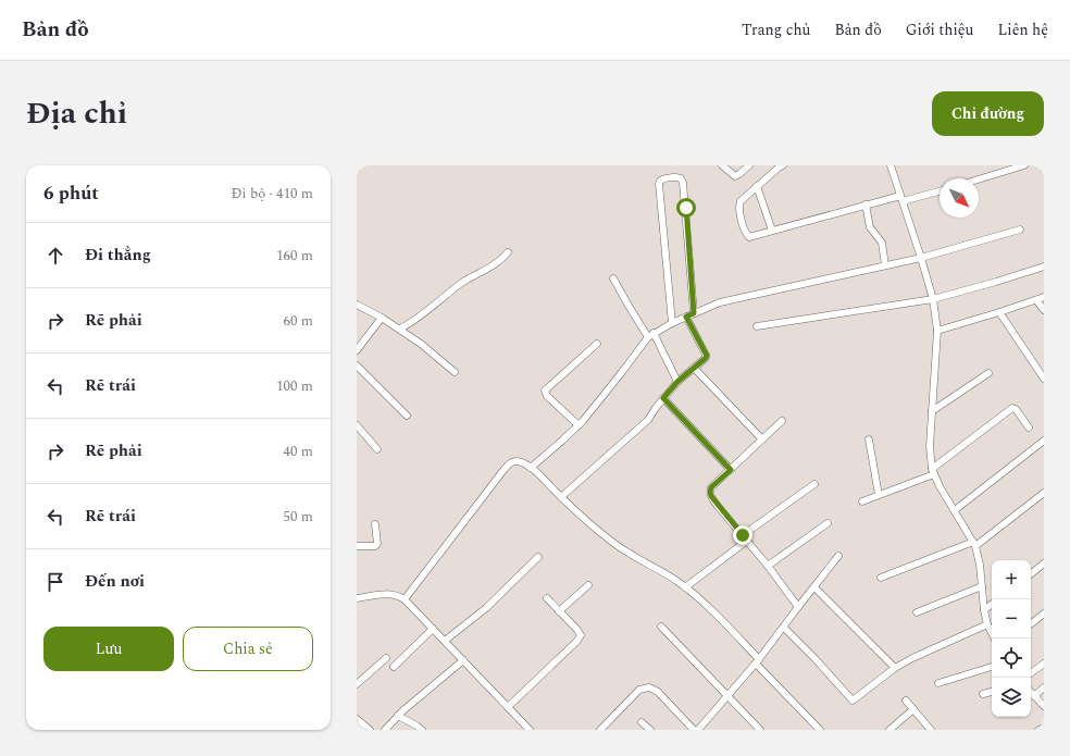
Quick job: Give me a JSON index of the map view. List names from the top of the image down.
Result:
{
  "north": "bottom right",
  "page": {
    "header": "Bản đồ",
    "nav": [
      "Trang chủ",
      "Bản đồ",
      "Giới thiệu",
      "Liên hệ"
    ],
    "title": "Địa chỉ",
    "buttons": [
      "Chỉ đường",
      ["Lưu", "Chia sẻ"]
    ],
    "heading": ["6 phút", "Đi bộ · 410 m"],
    "list": [
      ["Đi thẳng", "160 m"],
      ["Rẽ phải", "60 m"],
      ["Rẽ trái", "100 m"],
      ["Rẽ phải", "40 m"],
      ["Rẽ trái", "50 m"],
      "Đến nơi"
    ],
    "map_buttons": ["+", "−"]
  }
}
